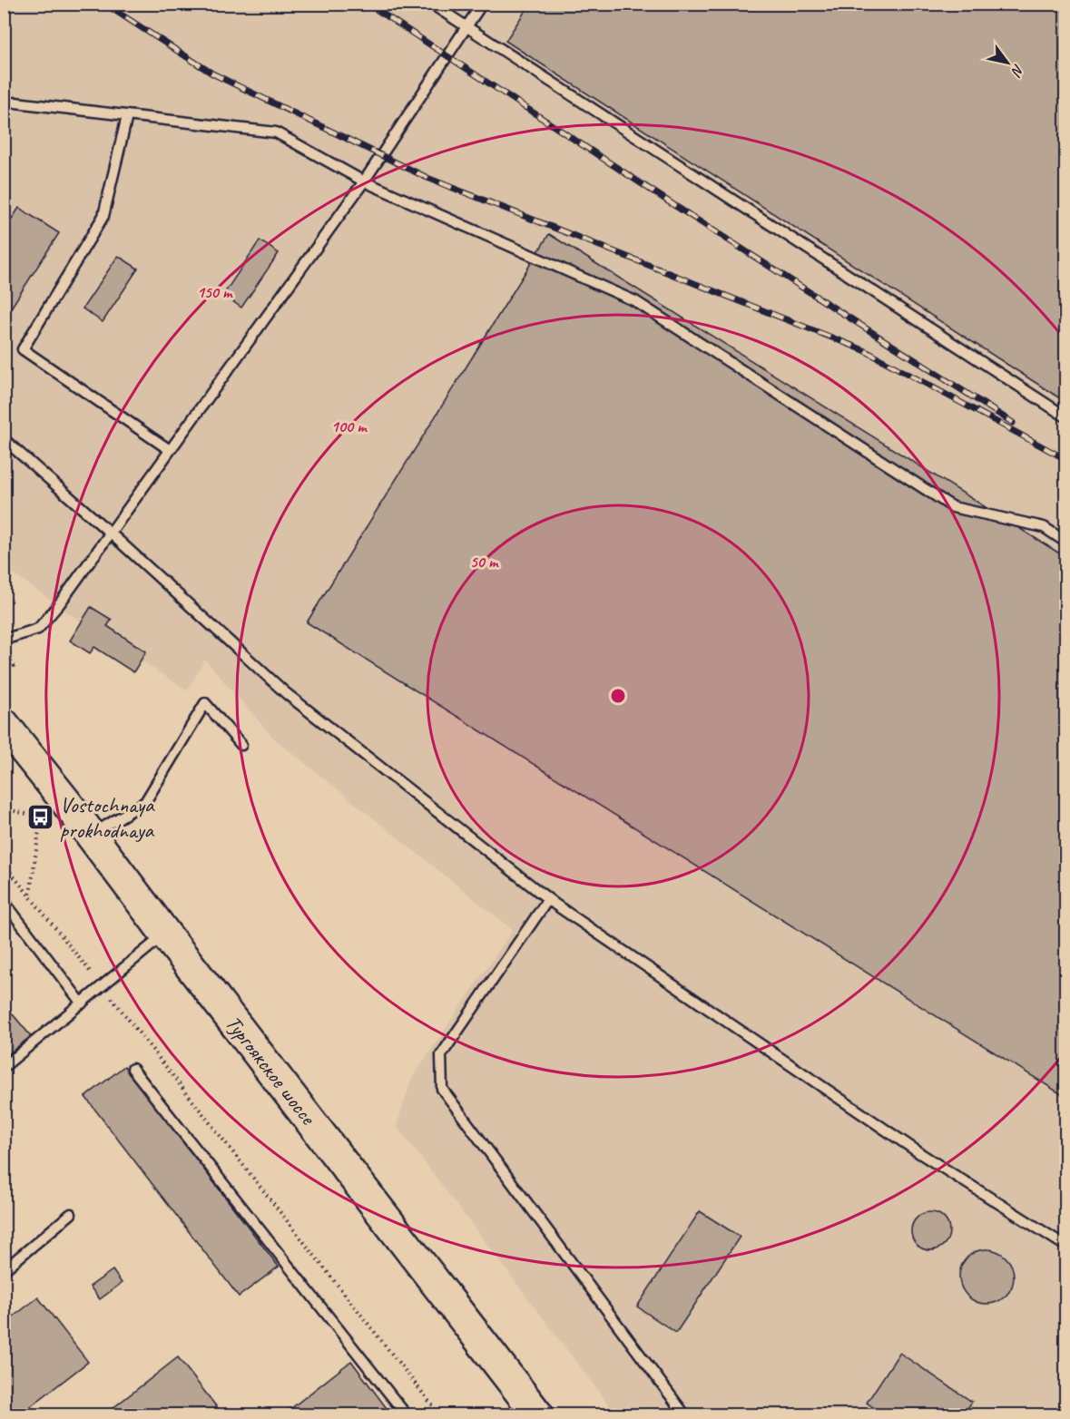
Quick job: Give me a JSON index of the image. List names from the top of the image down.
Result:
{
  "streets": {
    "main road": ["Тургоякское шоссе"]
  },
  "places": {
    "bus stop": ["Vostochnaya prokhodnaya"]
  },
  "north": "bottom right",
  "rings": ["150 m", "100 m", "50 m"]
}
